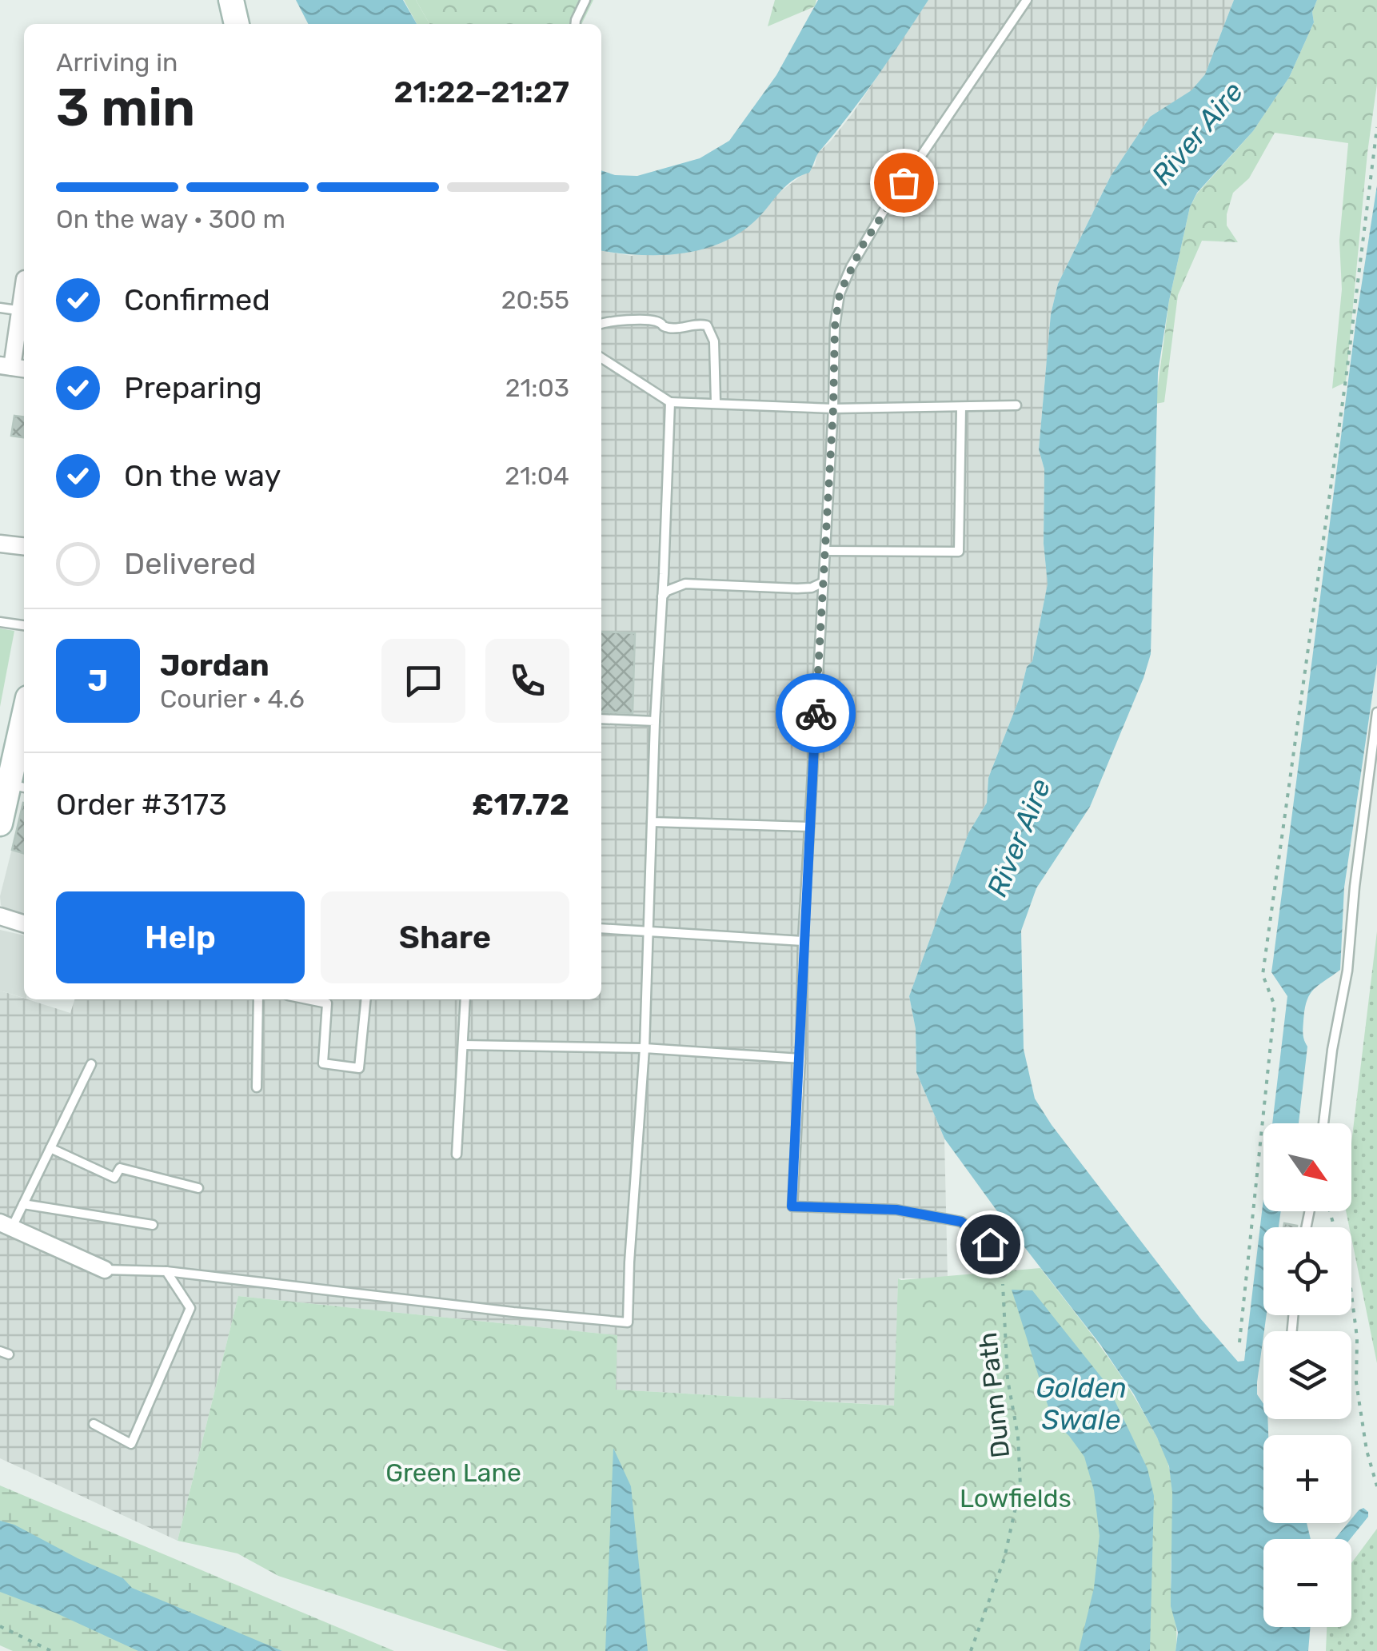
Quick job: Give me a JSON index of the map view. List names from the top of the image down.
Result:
{
  "streets": {
    "path": ["Dunn Path"]
  },
  "water": ["River Aire", "Golden Swale"],
  "parks": ["Green Lane", "Lowfields"],
  "north": "bottom right",
  "page": {
    "heading": ["3 min", "Arriving in", "21:22–21:27"],
    "panel": [
      "Jordan",
      "Courier · 4.6",
      "Order #3173",
      "£17.72"
    ],
    "bar": "On the way · 300 m",
    "list": [
      ["Confirmed", "20:55"],
      ["Preparing", "21:03"],
      ["On the way", "21:04"],
      "Delivered"
    ],
    "round": "J",
    "buttons": ["Help", "Share"],
    "map_buttons": ["+", "−"]
  }
}
